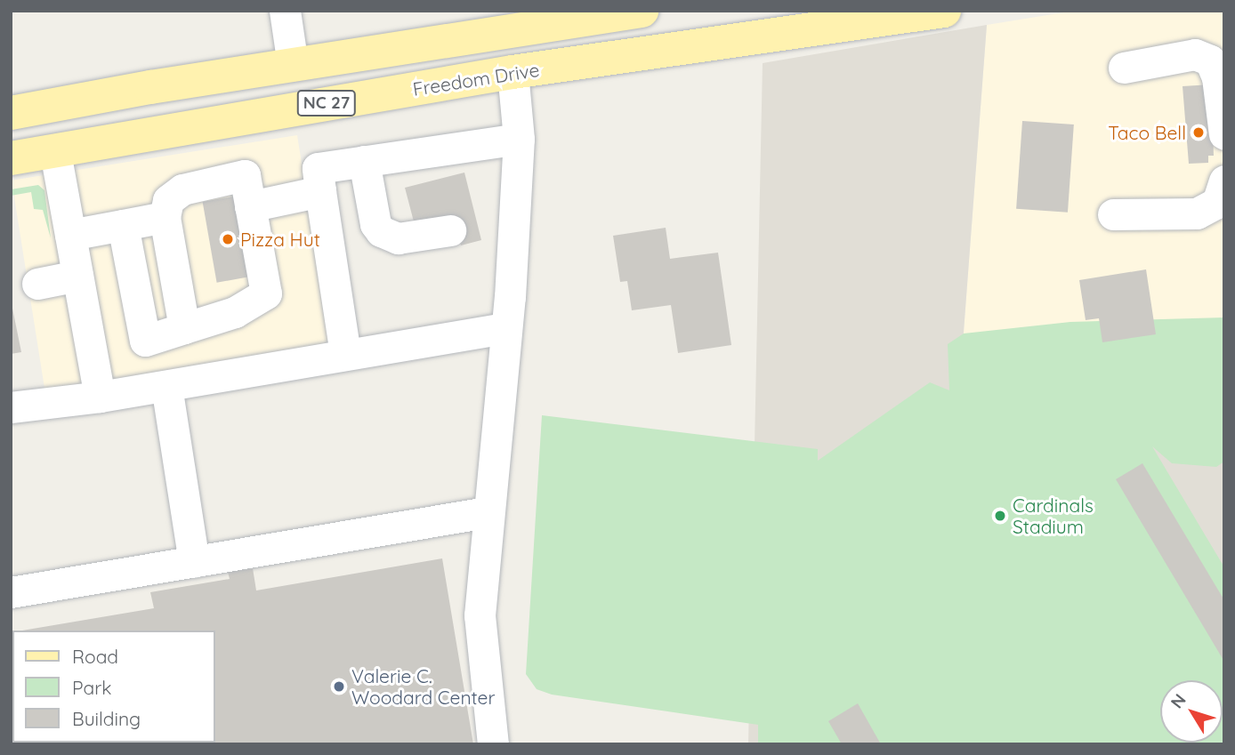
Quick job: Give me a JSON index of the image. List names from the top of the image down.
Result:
{
  "streets": {
    "main road": ["Freedom Drive", "NC 27"]
  },
  "places": [
    "Taco Bell",
    "Pizza Hut",
    "Cardinals Stadium",
    "Valerie C. Woodard Center"
  ],
  "legend": ["Road", "Park", "Building"],
  "north": "top left"
}
